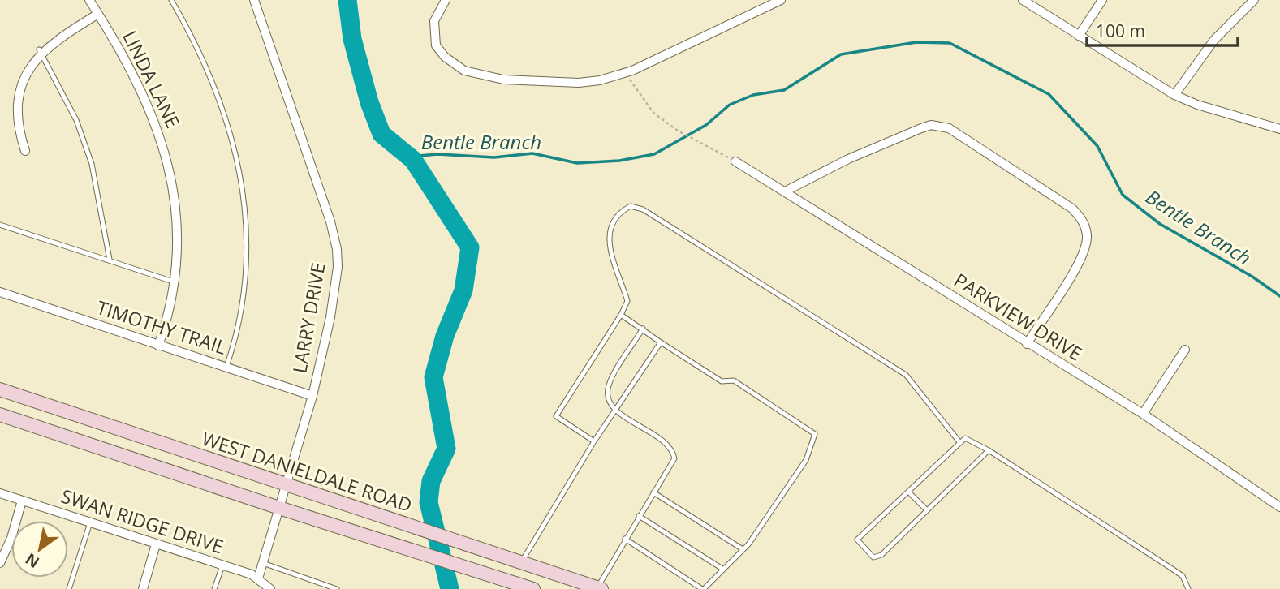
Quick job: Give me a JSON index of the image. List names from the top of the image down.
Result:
{
  "streets": {
    "main road": ["WEST DANIELDALE ROAD"],
    "street": [
      "LINDA LANE",
      "PARKVIEW DRIVE",
      "LARRY DRIVE",
      "TIMOTHY TRAIL",
      "SWAN RIDGE DRIVE"
    ]
  },
  "crossings": [
    ["LINDA LANE", "TIMOTHY TRAIL"],
    ["LARRY DRIVE", "TIMOTHY TRAIL"],
    ["LARRY DRIVE", "WEST DANIELDALE ROAD"],
    ["LARRY DRIVE", "SWAN RIDGE DRIVE"]
  ],
  "water": ["Bentle Branch"],
  "scale_bar": "100 m",
  "north": "bottom left"
}
